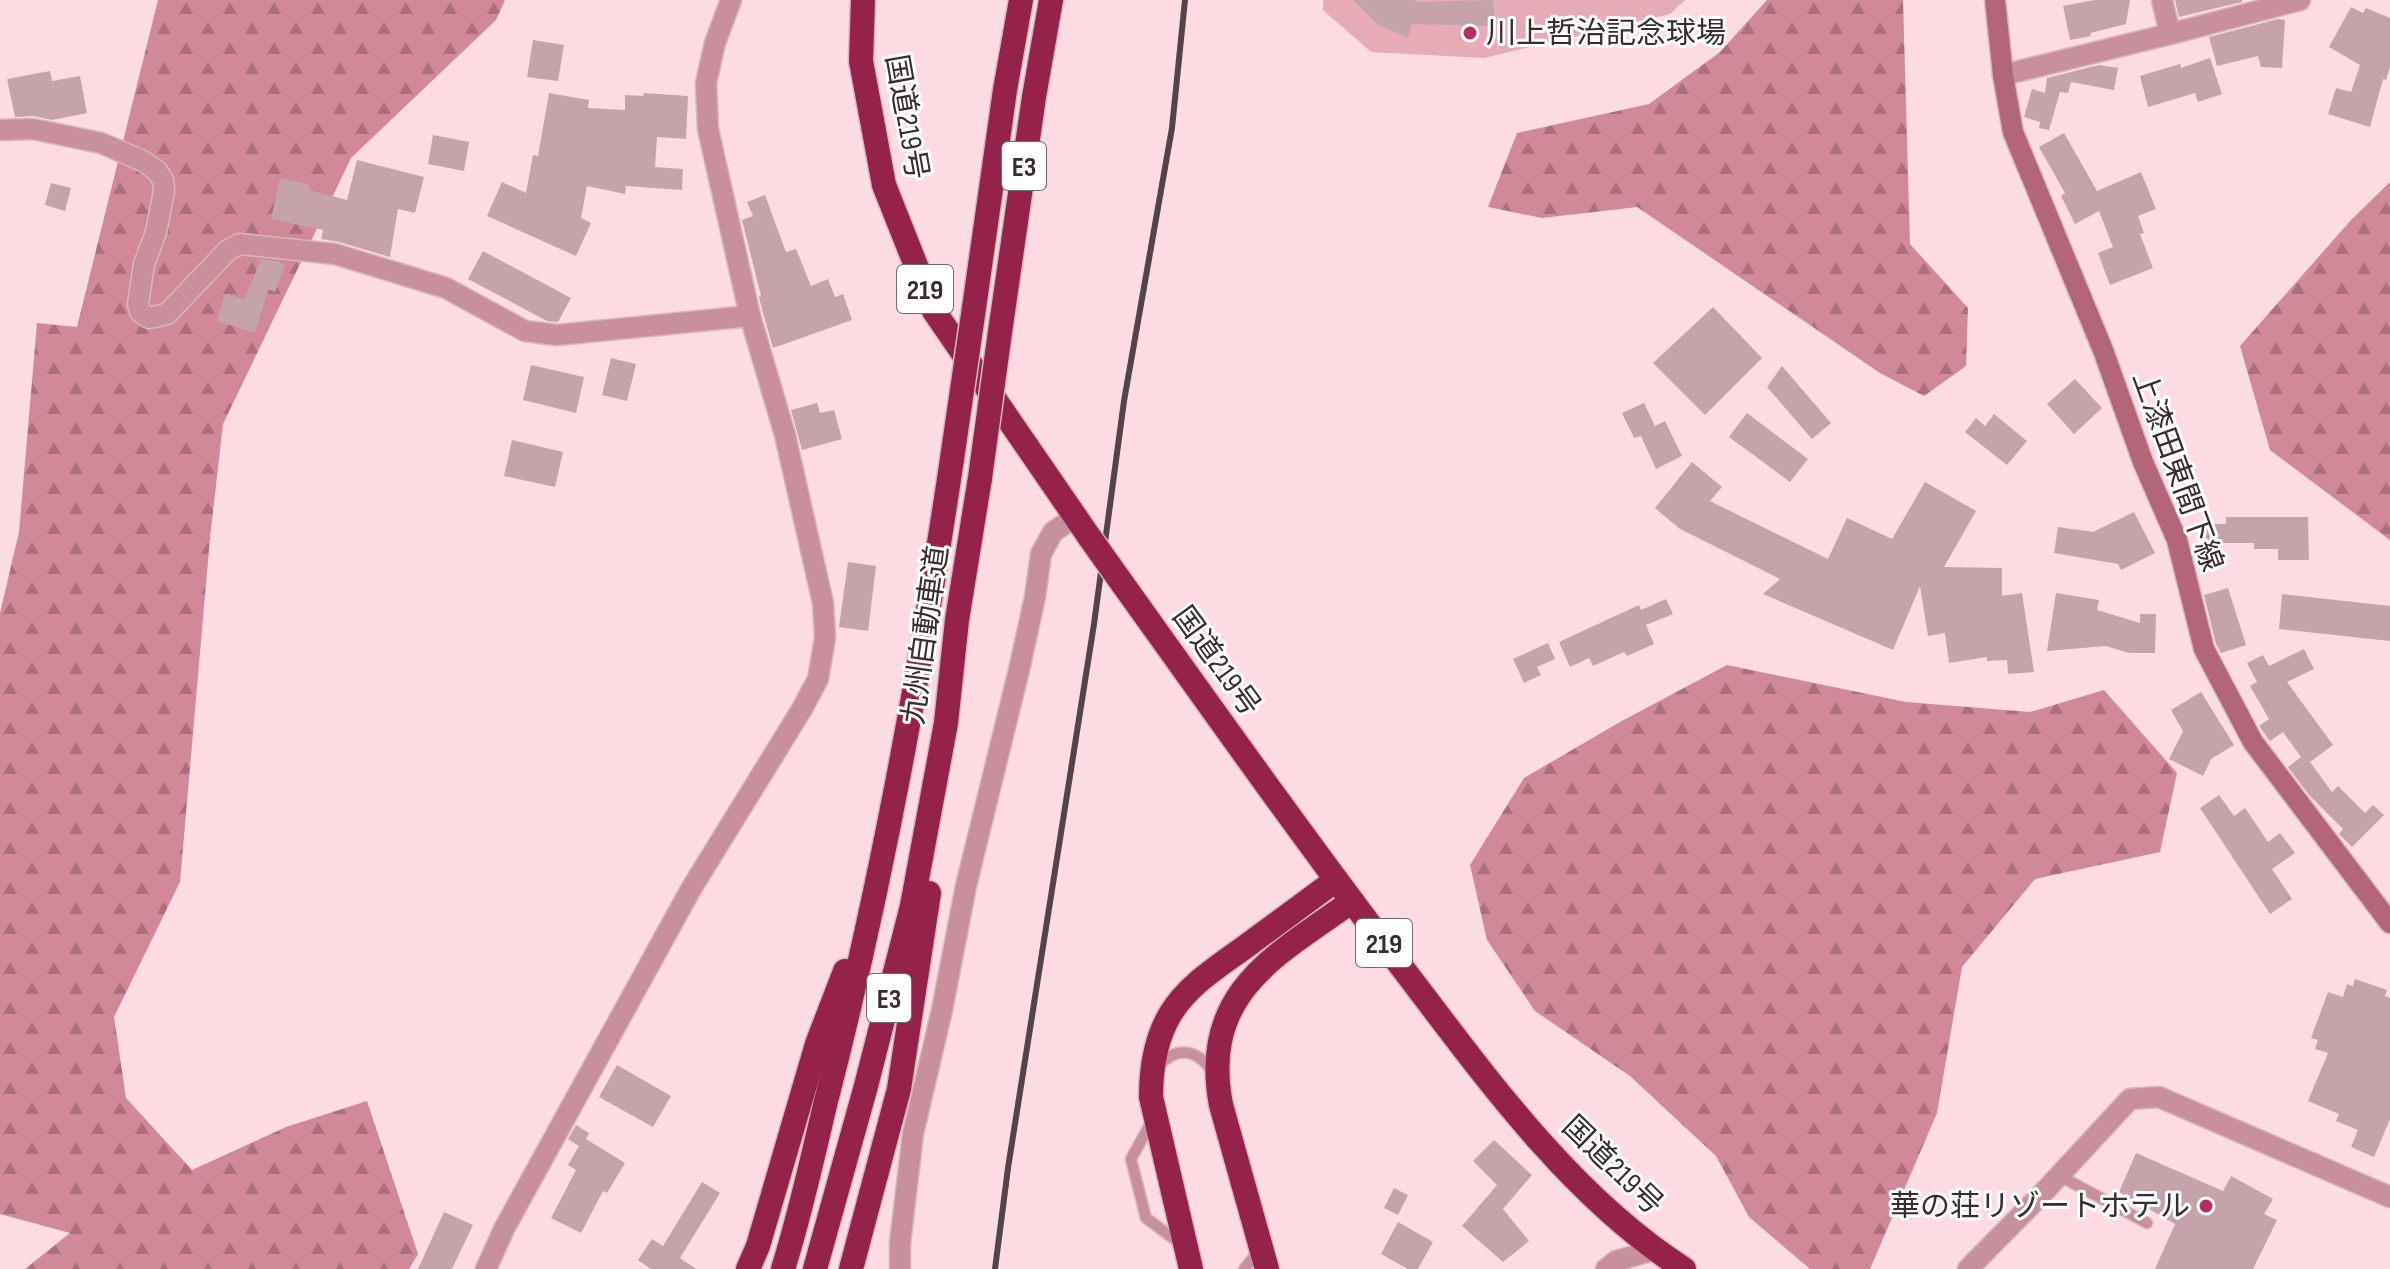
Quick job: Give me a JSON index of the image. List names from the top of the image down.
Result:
{
  "streets": {
    "highway": [
      "国道219号",
      "E3",
      "219",
      "九州自動車道"
    ],
    "main road": ["上漆田東間下線"]
  },
  "places": ["川上哲治記念球場", "華の荘リゾートホテル"]
}
